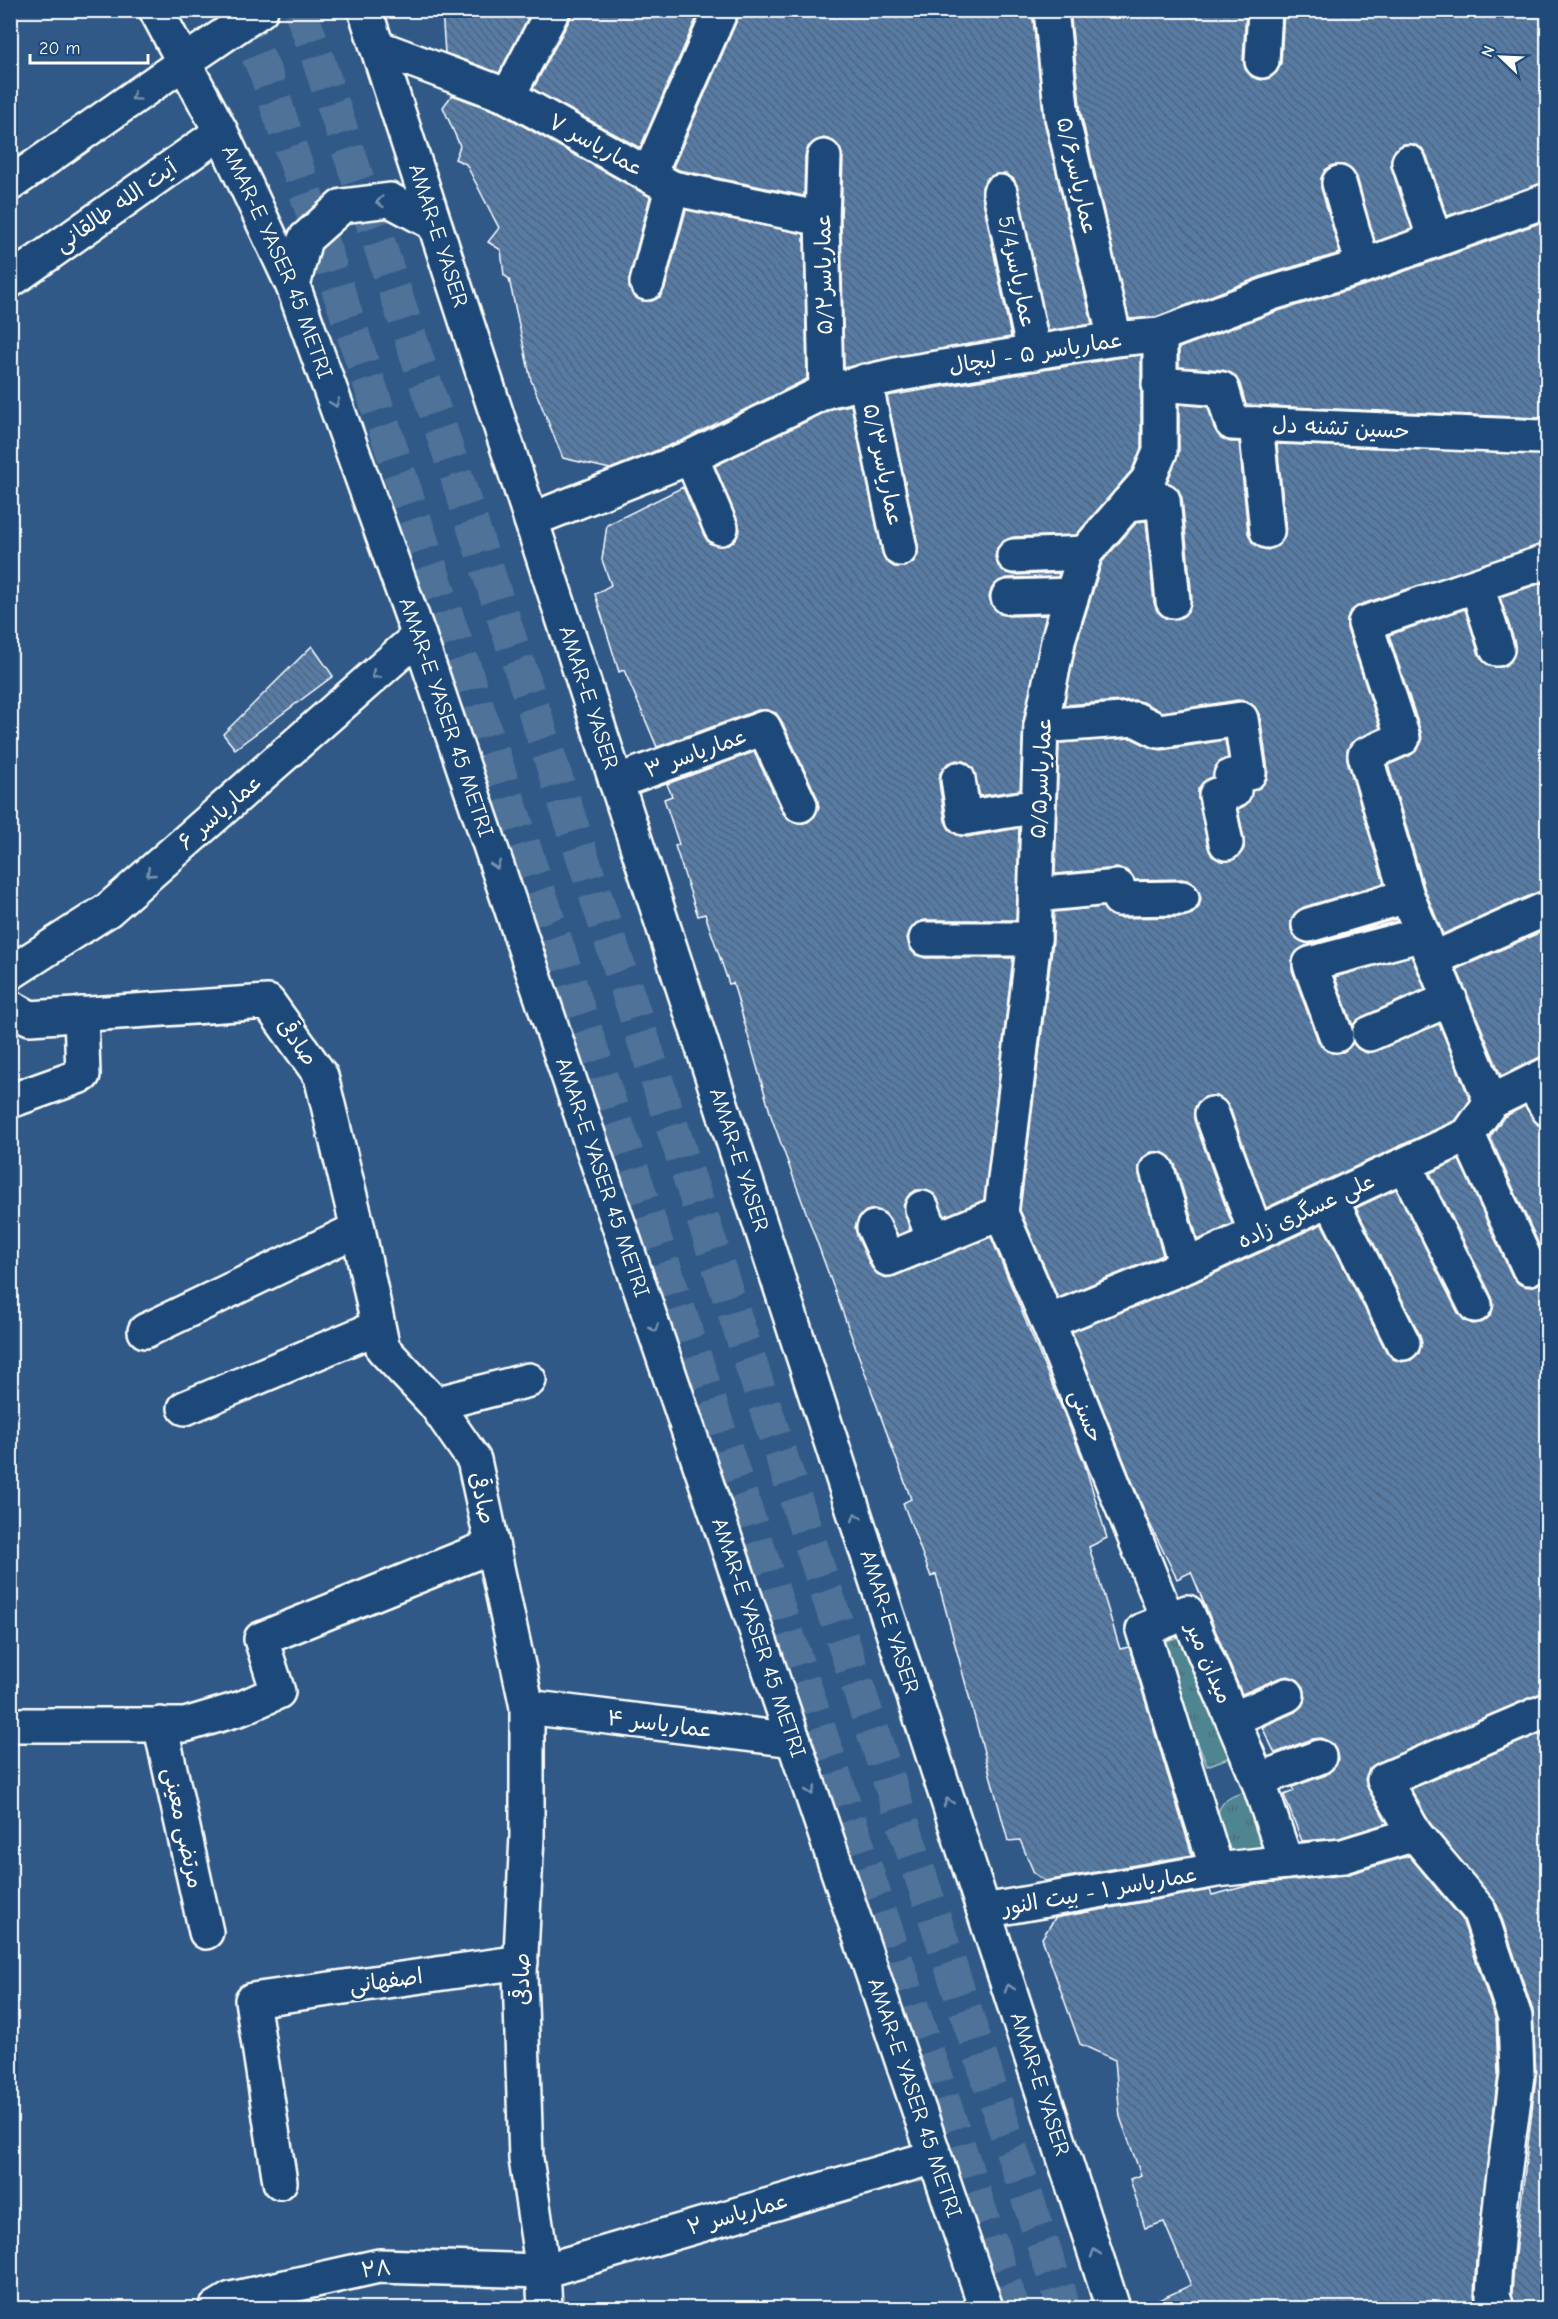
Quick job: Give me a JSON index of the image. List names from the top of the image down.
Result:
{
  "streets": {
    "street": [
      "عماریاسر ۷",
      "عماریاسر۵/۶",
      "آیت الله طالقانی",
      "AMAR-E YASER",
      "AMAR-E YASER 45 METRI",
      "عماریاسر5/4",
      "عماریاسر۵/۲",
      "عماریاسر ۵ - لبچال",
      "حسین تشنه دل",
      "عماریاسر۵/۳",
      "عماریاسر ۳",
      "عماریاسر۵/۵",
      "عماریاسر ۶",
      "صادقی",
      "علی عسگری زاده",
      "حسنی",
      "میدان میر",
      "عماریاسر ۴",
      "مرتضی معینی",
      "عماریاسر ۱ - بیت النور",
      "اصفهانی",
      "عماریاسر ۲",
      "۲۸"
    ]
  },
  "crossings": [
    ["عماریاسر ۷", "AMAR-E YASER"],
    ["عماریاسر ۷", "عماریاسر۵/۲"],
    ["عماریاسر۵/۶", "عماریاسر ۵ - لبچال"],
    ["آیت الله طالقانی", "AMAR-E YASER 45 METRI"],
    ["AMAR-E YASER", "عماریاسر ۵ - لبچال"],
    ["AMAR-E YASER", "عماریاسر ۳"],
    ["AMAR-E YASER", "عماریاسر ۱ - بیت النور"],
    ["AMAR-E YASER 45 METRI", "عماریاسر ۶"],
    ["AMAR-E YASER 45 METRI", "عماریاسر ۴"],
    ["AMAR-E YASER 45 METRI", "عماریاسر ۲"],
    ["عماریاسر5/4", "عماریاسر ۵ - لبچال"],
    ["عماریاسر۵/۲", "عماریاسر ۵ - لبچال"],
    ["عماریاسر ۵ - لبچال", "عماریاسر۵/۳"],
    ["عماریاسر ۵ - لبچال", "عماریاسر۵/۵"],
    ["حسین تشنه دل", "عماریاسر۵/۵"],
    ["عماریاسر۵/۵", "حسنی"],
    ["صادقی", "عماریاسر ۴"],
    ["صادقی", "اصفهانی"],
    ["صادقی", "عماریاسر ۲"],
    ["صادقی", "۲۸"],
    ["علی عسگری زاده", "حسنی"],
    ["حسنی", "میدان میر"],
    ["میدان میر", "عماریاسر ۱ - بیت النور"],
    ["عماریاسر ۲", "۲۸"]
  ],
  "one_way": ["AMAR-E YASER", "AMAR-E YASER 45 METRI", "عماریاسر ۶"],
  "scale_bar": "20 m",
  "north": "top left"
}
